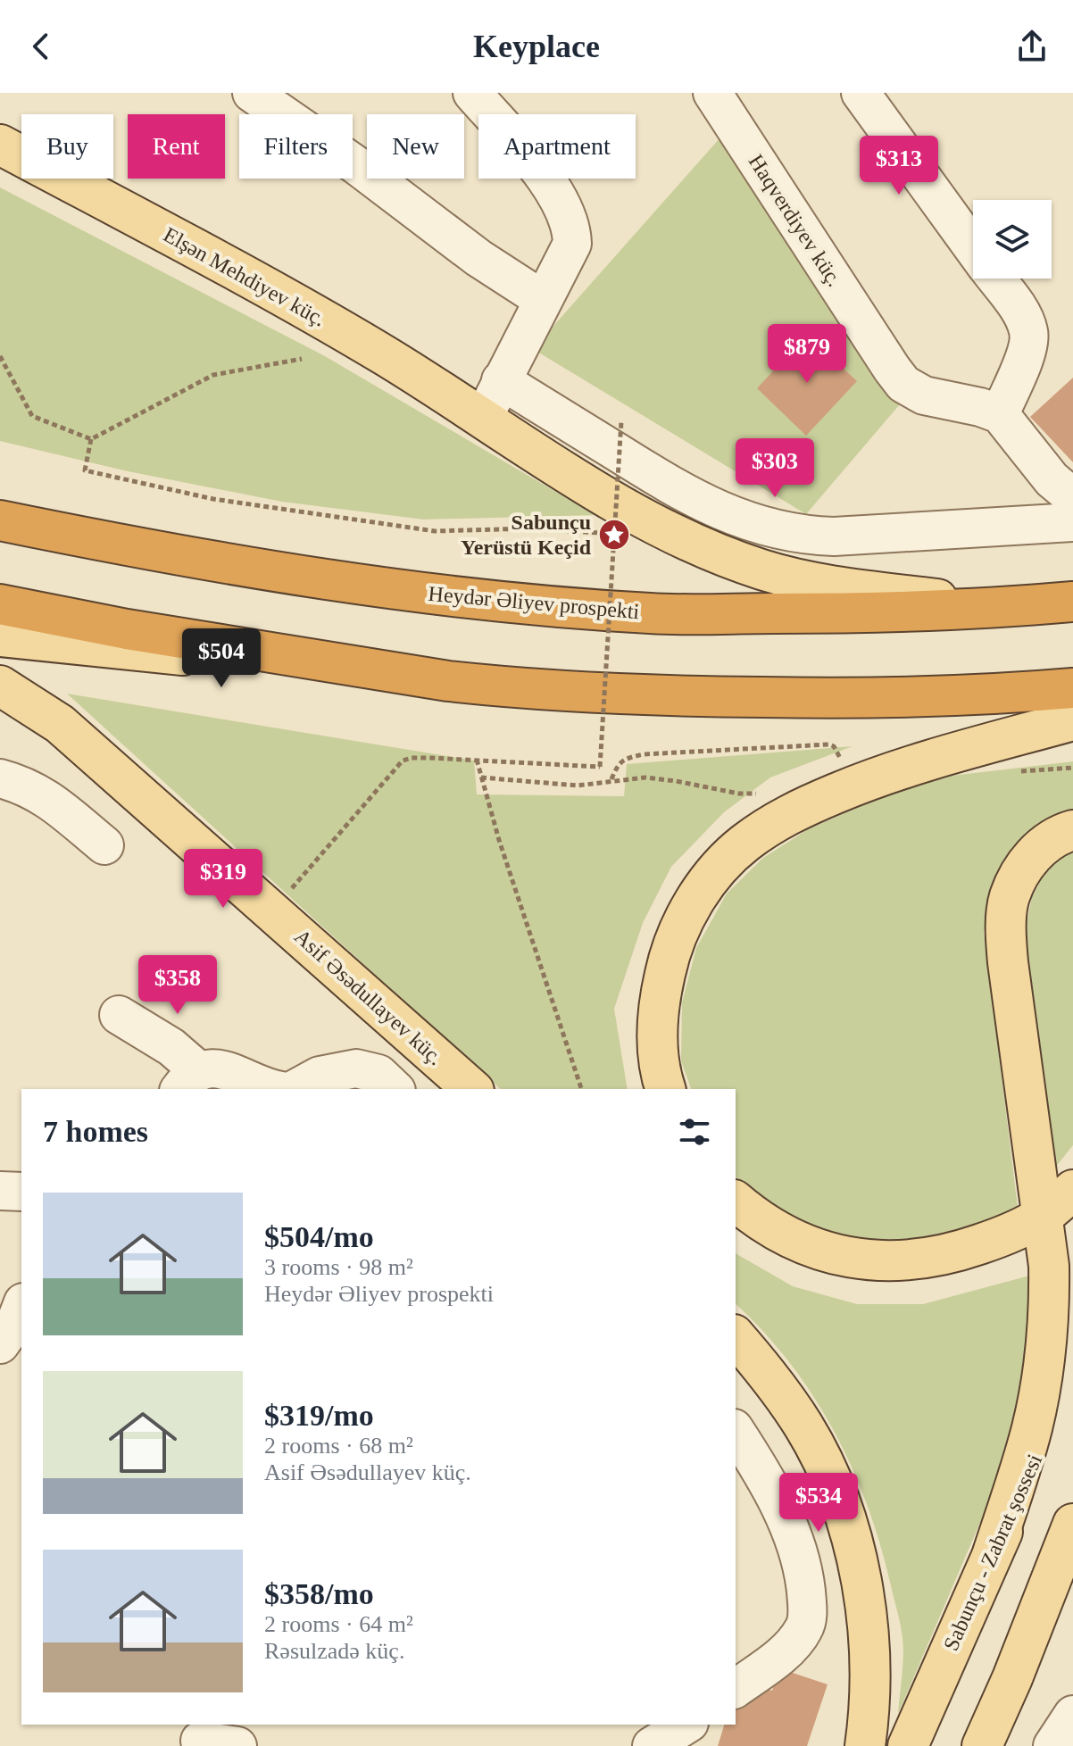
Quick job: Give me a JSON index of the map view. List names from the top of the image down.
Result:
{
  "streets": {
    "highway": ["Heydər Əliyev prospekti"],
    "main road": ["Elşən Mehdiyev küç.", "Asif Əsədullayev küç.", "Sabunçu - Zabrat şossesi"],
    "street": ["Haqverdiyev küç."]
  },
  "crossings": [
    ["Elşən Mehdiyev küç.", "Heydər Əliyev prospekti"]
  ],
  "places": {
    "place": ["Sabunçu Yerüstü Keçid"]
  },
  "page": {
    "header": "Keyplace",
    "chip": [
      "Buy",
      "Rent",
      "Filters",
      "New",
      "Apartment"
    ],
    "price": [
      "$313",
      "$879",
      "$303",
      "$504",
      "$319",
      "$358",
      "$534"
    ],
    "heading": "7 homes",
    "list": [
      {
        "name": "$504/mo",
        "note": "3 rooms · 98 m² · Heydər Əliyev prospekti"
      },
      {
        "name": "$319/mo",
        "note": "2 rooms · 68 m² · Asif Əsədullayev küç."
      },
      {
        "name": "$358/mo",
        "note": "2 rooms · 64 m² · Rəsulzadə küç."
      }
    ]
  }
}
